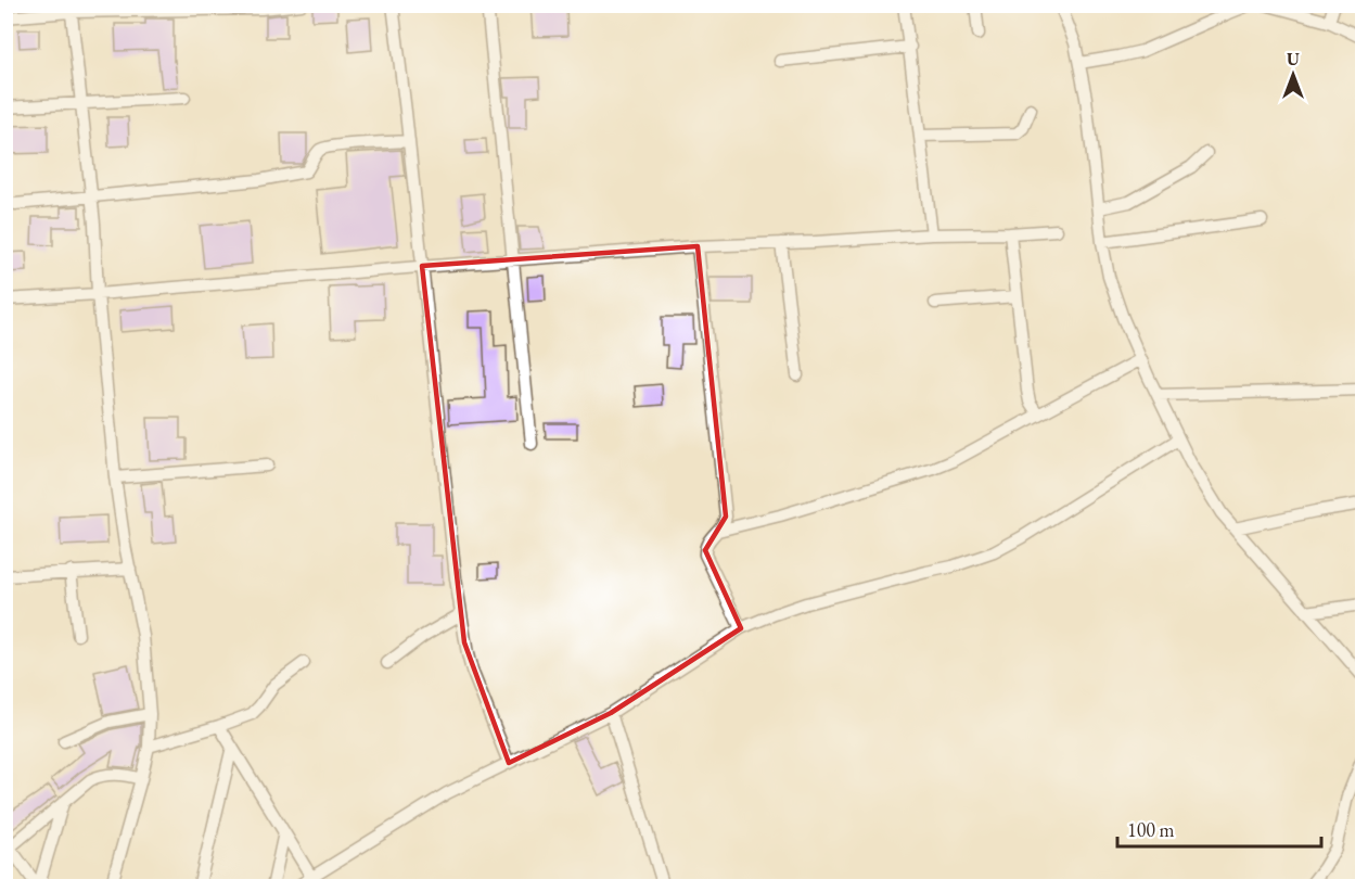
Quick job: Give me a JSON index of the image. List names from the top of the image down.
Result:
{
  "scale_bar": "100 m",
  "north": "top"
}
